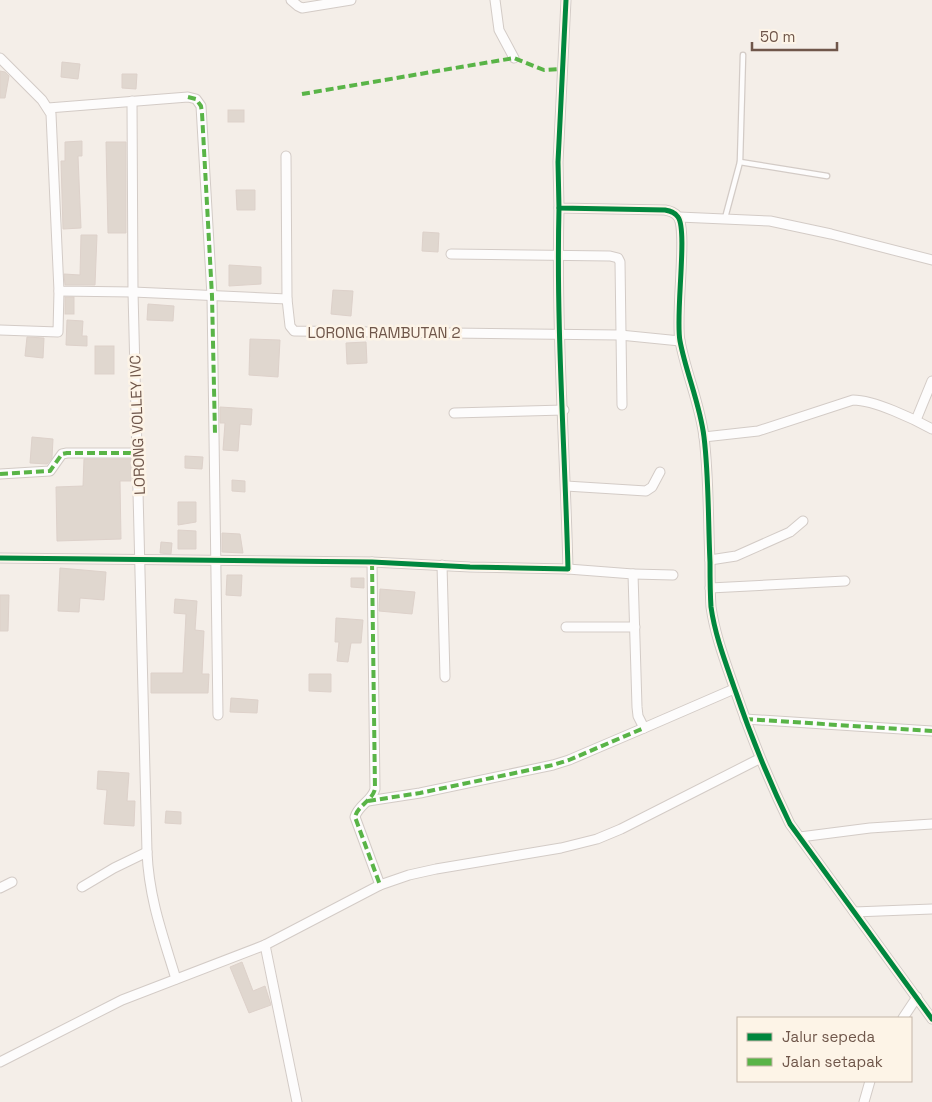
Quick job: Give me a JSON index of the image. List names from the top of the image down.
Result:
{
  "streets": {
    "street": ["LORONG RAMBUTAN 2", "LORONG VOLLEY IVC"]
  },
  "legend": ["Jalur sepeda", "Jalan setapak"],
  "scale_bar": "50 m"
}
